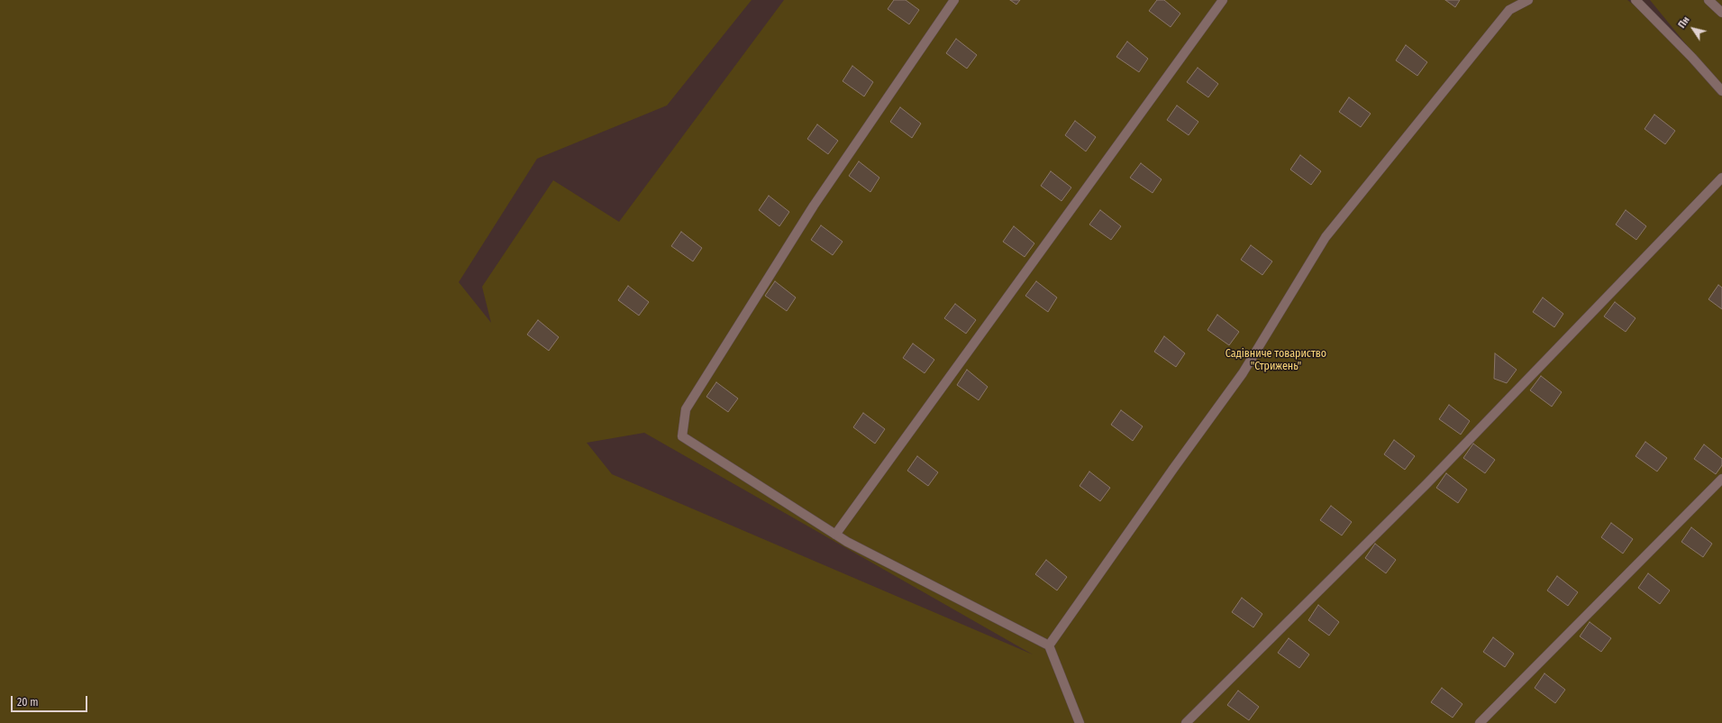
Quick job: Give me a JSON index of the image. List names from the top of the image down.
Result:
{
  "parks": ["Садівниче товариство \"Стрижень\""],
  "scale_bar": "20 m",
  "north": "top left"
}
